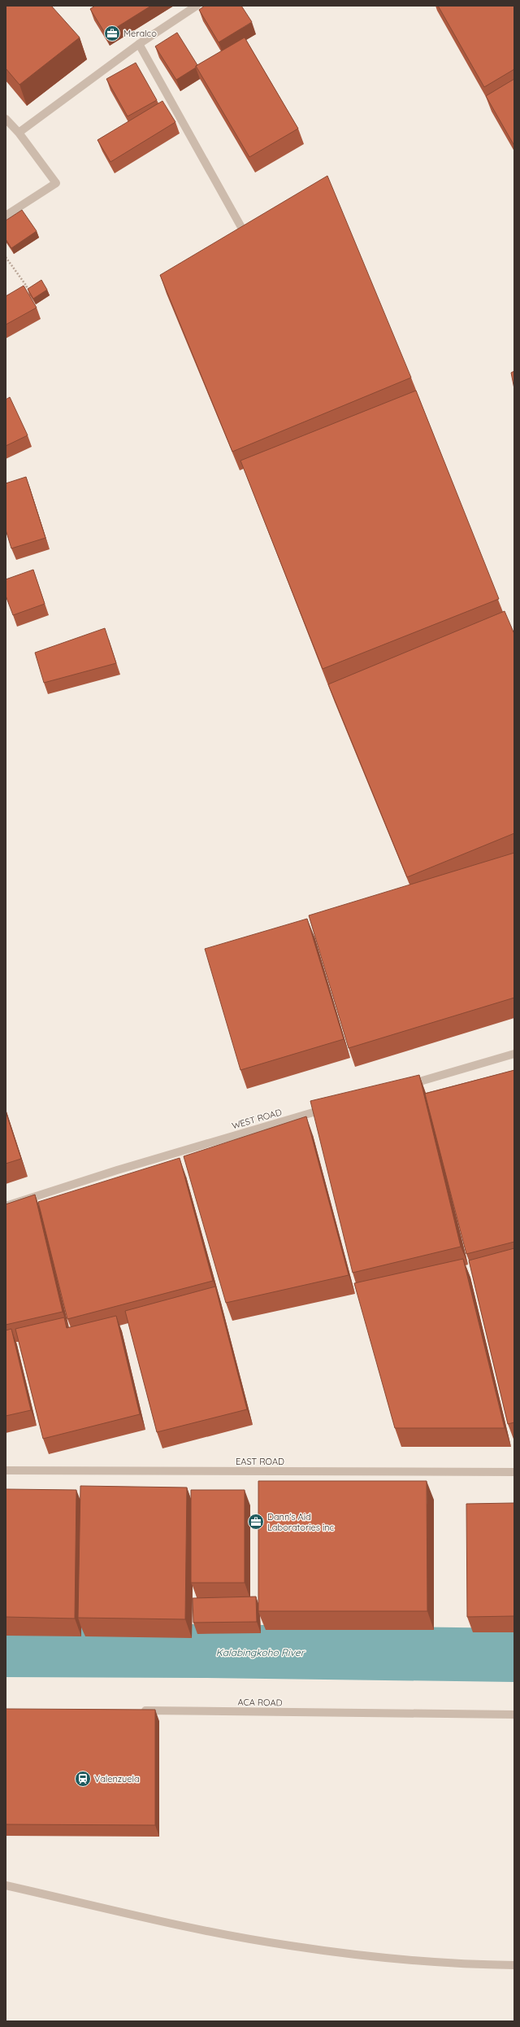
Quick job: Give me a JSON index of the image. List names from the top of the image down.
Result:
{
  "streets": {
    "street": ["WEST ROAD", "EAST ROAD", "ACA ROAD"]
  },
  "water": ["Kalabingkoho River"],
  "places": {
    "office": ["Meralco", "Dann's Aid Laboratories inc"],
    "station": ["Valenzuela"]
  }
}
